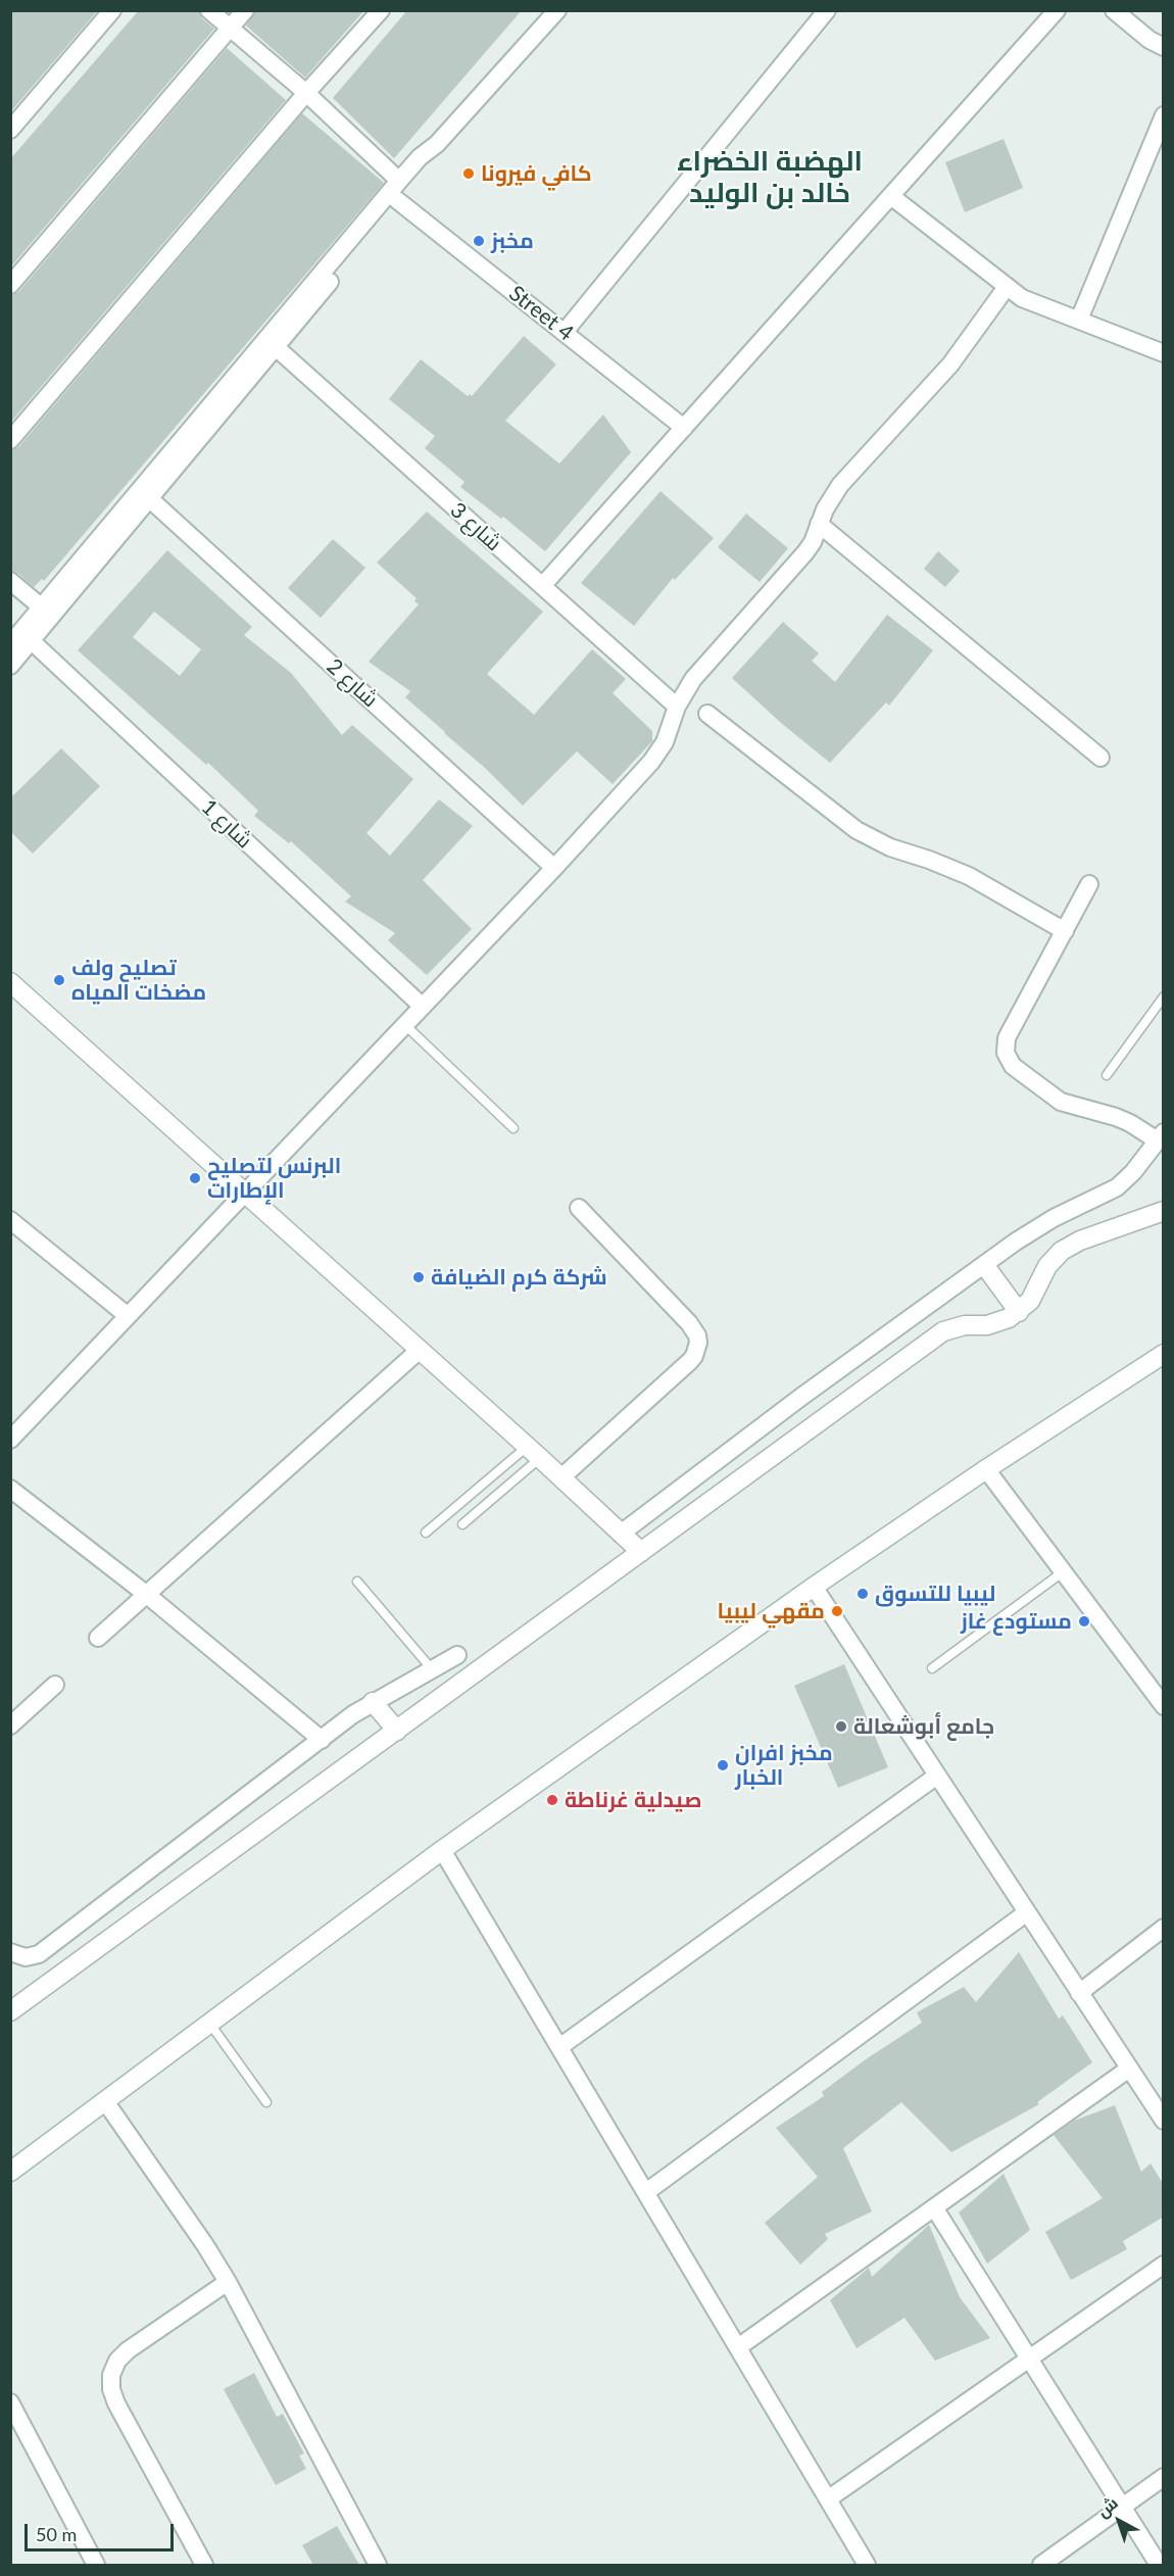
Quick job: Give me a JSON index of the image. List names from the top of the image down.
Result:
{
  "streets": {
    "street": [
      "Street 4",
      "شارع 3",
      "شارع 2",
      "شارع 1"
    ]
  },
  "districts": ["الهضبة الخضراء خالد بن الوليد"],
  "places": [
    "كافي فيرونا",
    "مخبز",
    "تصليح ولف مضخات المياه",
    "البرنس لتصليح الإطارات",
    "شركة كرم الضيافة",
    "ليبيا للتسوق",
    "مقهي ليبيا",
    "مستودع غاز",
    "جامع أبوشعالة",
    "مخبز افران الخبار",
    "صيدلية غرناطة"
  ],
  "scale_bar": "50 m",
  "north": "top left"
}
